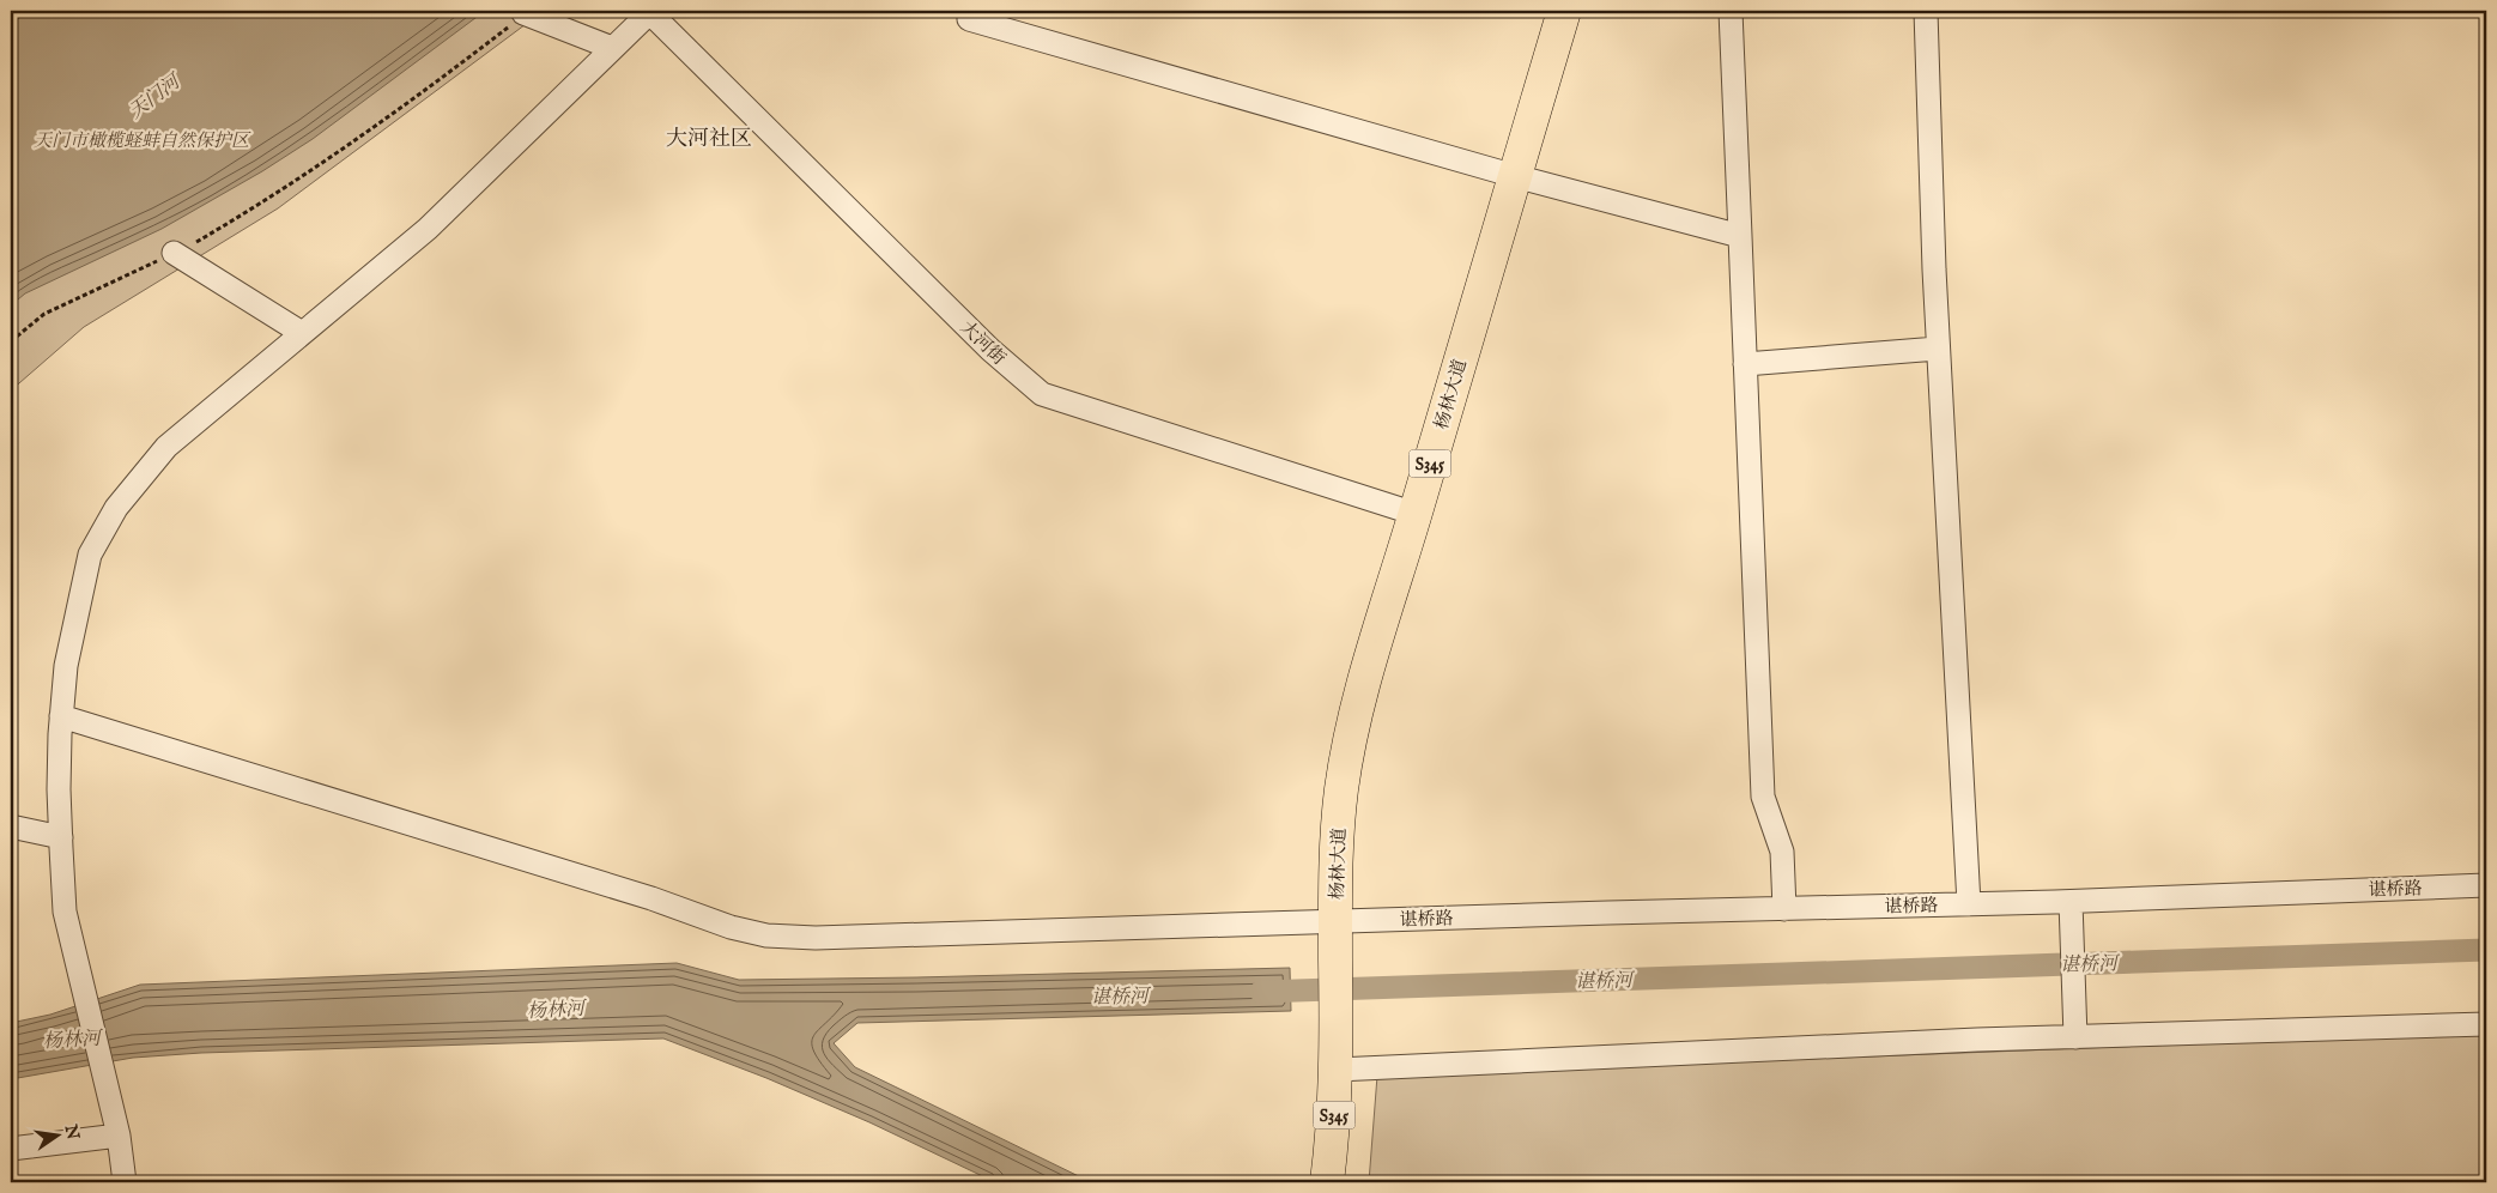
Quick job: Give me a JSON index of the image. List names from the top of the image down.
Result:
{
  "streets": {
    "main road": ["杨林大道", "S345"],
    "street": ["大河街", "谌桥路"]
  },
  "crossings": [
    ["大河街", "杨林大道"],
    ["杨林大道", "S345"],
    ["杨林大道", "谌桥路"],
    ["S345", "谌桥路"]
  ],
  "districts": ["大河社区"],
  "water": ["天门河", "谌桥河", "杨林河"],
  "parks": ["天门市橄榄蛏蚌自然保护区"],
  "north": "right"
}
